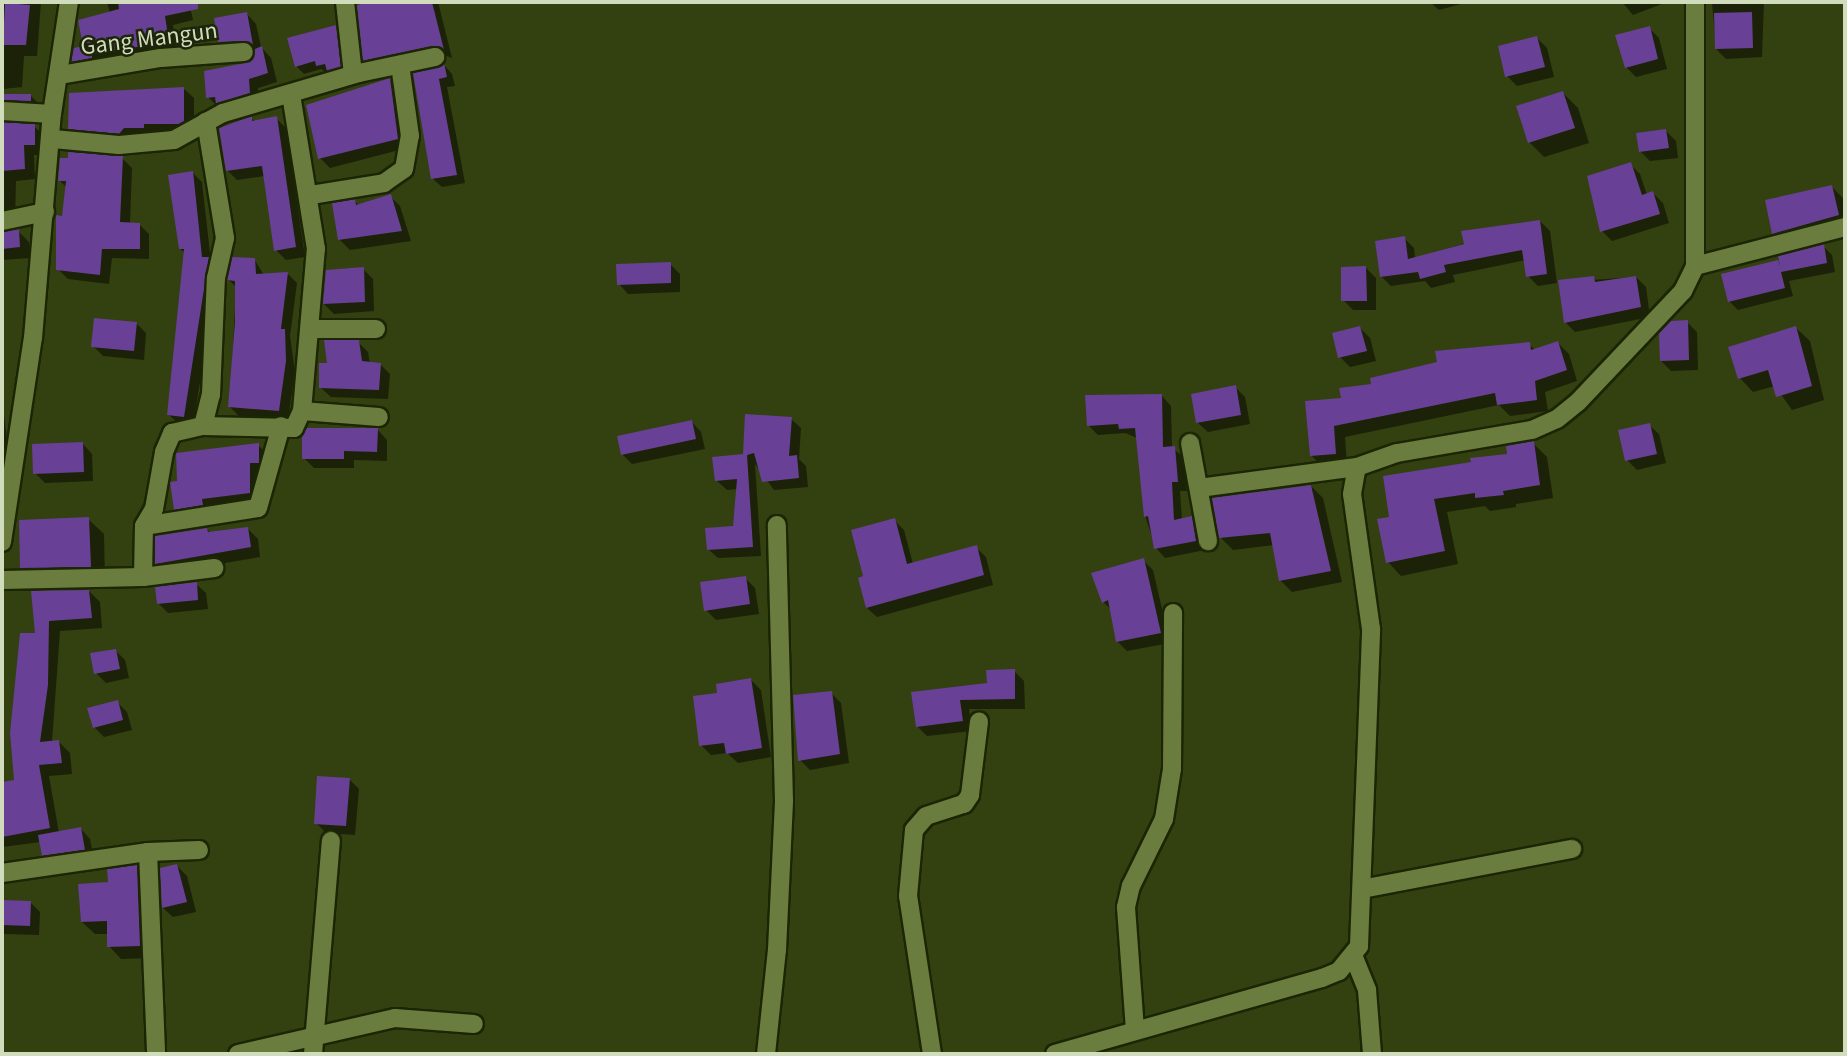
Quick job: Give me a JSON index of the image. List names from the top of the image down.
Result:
{
  "streets": {
    "street": ["Gang Mangun"]
  }
}
